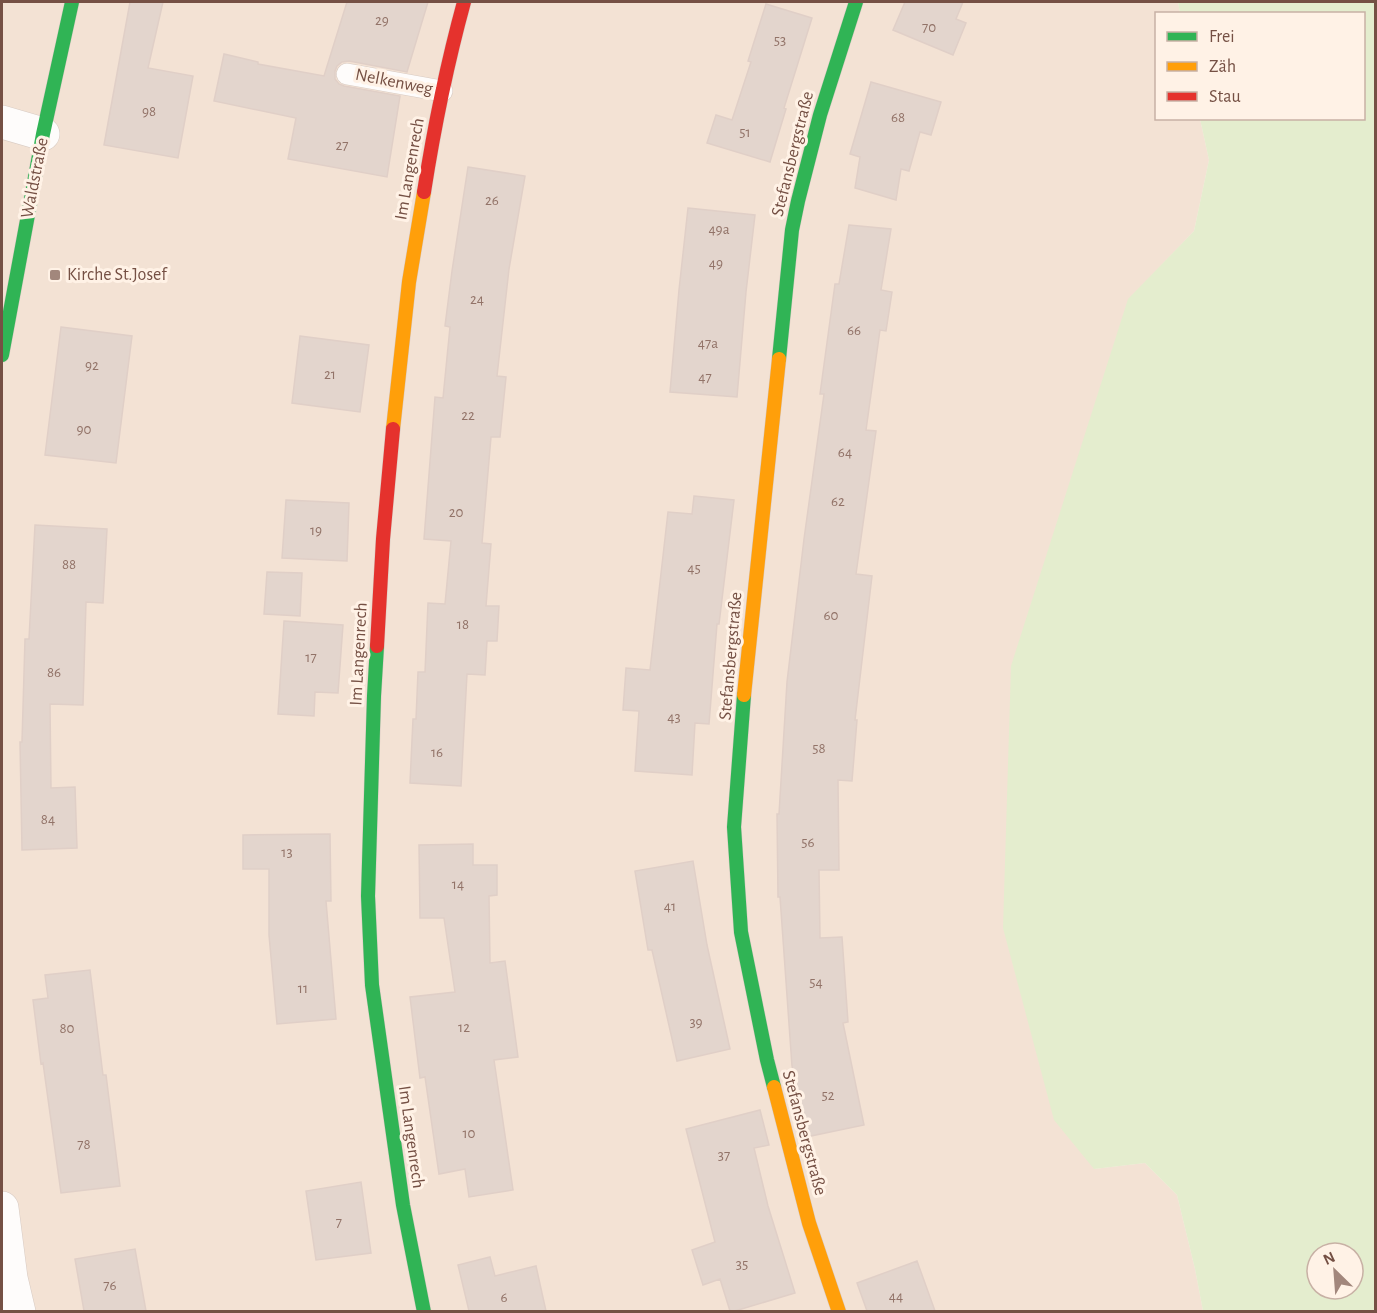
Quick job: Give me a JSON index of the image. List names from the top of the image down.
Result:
{
  "streets": {
    "street": ["Stefansbergstraße", "Im Langenrech", "Waldstraße"],
    "lane": ["Nelkenweg"]
  },
  "crossings": [
    ["Nelkenweg", "Im Langenrech"]
  ],
  "places": {
    "transit": ["Kirche St.Josef"]
  },
  "house_numbers": [
    "29",
    "70",
    "53",
    "98",
    "68",
    "51",
    "27",
    "26",
    "49a",
    "49",
    "24",
    "66",
    "47a",
    "92",
    "21",
    "47",
    "22",
    "90",
    "64",
    "62",
    "20",
    "19",
    "88",
    "45",
    "60",
    "18",
    "17",
    "86",
    "43",
    "58",
    "16",
    "84",
    "56",
    "13",
    "14",
    "41",
    "54",
    "11",
    "39",
    "12",
    "80",
    "52",
    "10",
    "78",
    "37",
    "7",
    "35",
    "76",
    "44",
    "6"
  ],
  "legend": ["Frei", "Zäh", "Stau"],
  "north": "top left"
}
